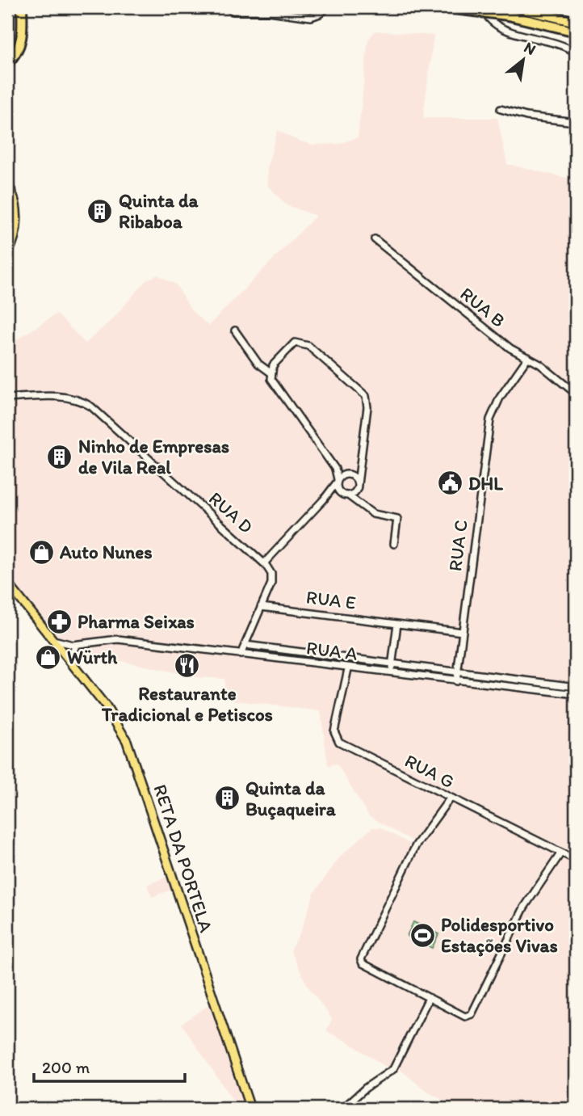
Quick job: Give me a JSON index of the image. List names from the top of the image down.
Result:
{
  "streets": {
    "main road": ["RETA DA PORTELA"],
    "street": [
      "RUA B",
      "RUA D",
      "RUA C",
      "RUA E",
      "RUA A",
      "RUA G"
    ]
  },
  "crossings": [
    ["RUA B", "RUA C"],
    ["RUA C", "RUA E"],
    ["RUA C", "RUA A"],
    ["RUA A", "RUA G"]
  ],
  "places": {
    "building": ["Quinta da Ribaboa", "Ninho de Empresas de Vila Real", "Quinta da Buçaqueira"],
    "public building": ["DHL"],
    "shop": ["Auto Nunes", "Würth"],
    "pharmacy": ["Pharma Seixas"],
    "restaurant": ["Restaurante Tradicional e Petiscos"],
    "sports": ["Polidesportivo Estações Vivas"]
  },
  "scale_bar": "200 m",
  "north": "top right"
}
